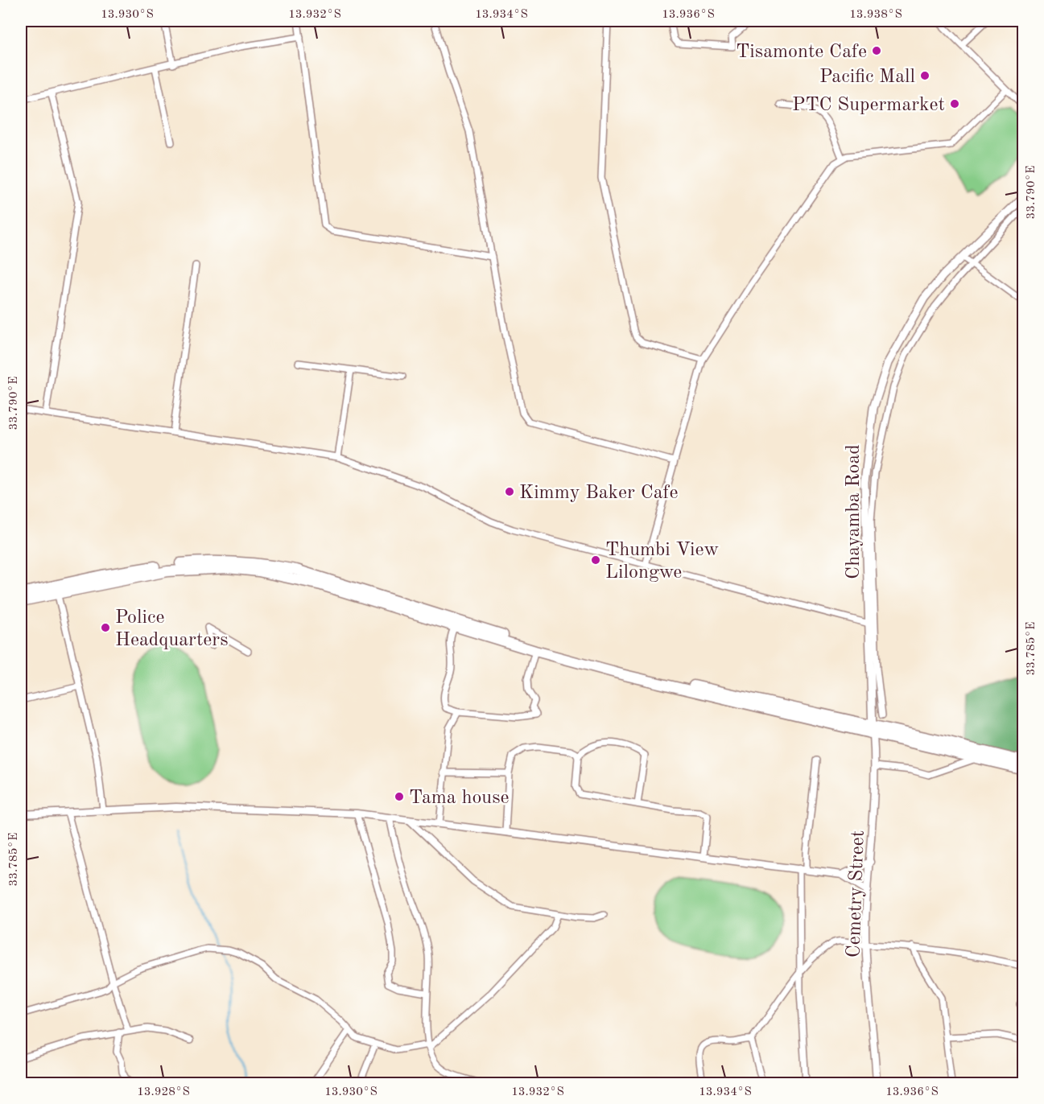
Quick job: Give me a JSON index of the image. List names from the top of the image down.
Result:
{
  "streets": {
    "main road": ["Chayamba Road"],
    "street": ["Cemetry Street"]
  },
  "crossings": [
    ["Chayamba Road", "Cemetry Street"]
  ],
  "places": [
    "Tisamonte Cafe",
    "Pacific Mall",
    "PTC Supermarket",
    "Kimmy Baker Cafe",
    "Thumbi View Lilongwe",
    "Police Headquarters",
    "Tama house"
  ],
  "coordinates": [
    "13.930°S",
    "13.932°S",
    "13.934°S",
    "13.936°S",
    "13.938°S",
    "33.790°E",
    "33.785°E",
    "13.928°S"
  ]
}
